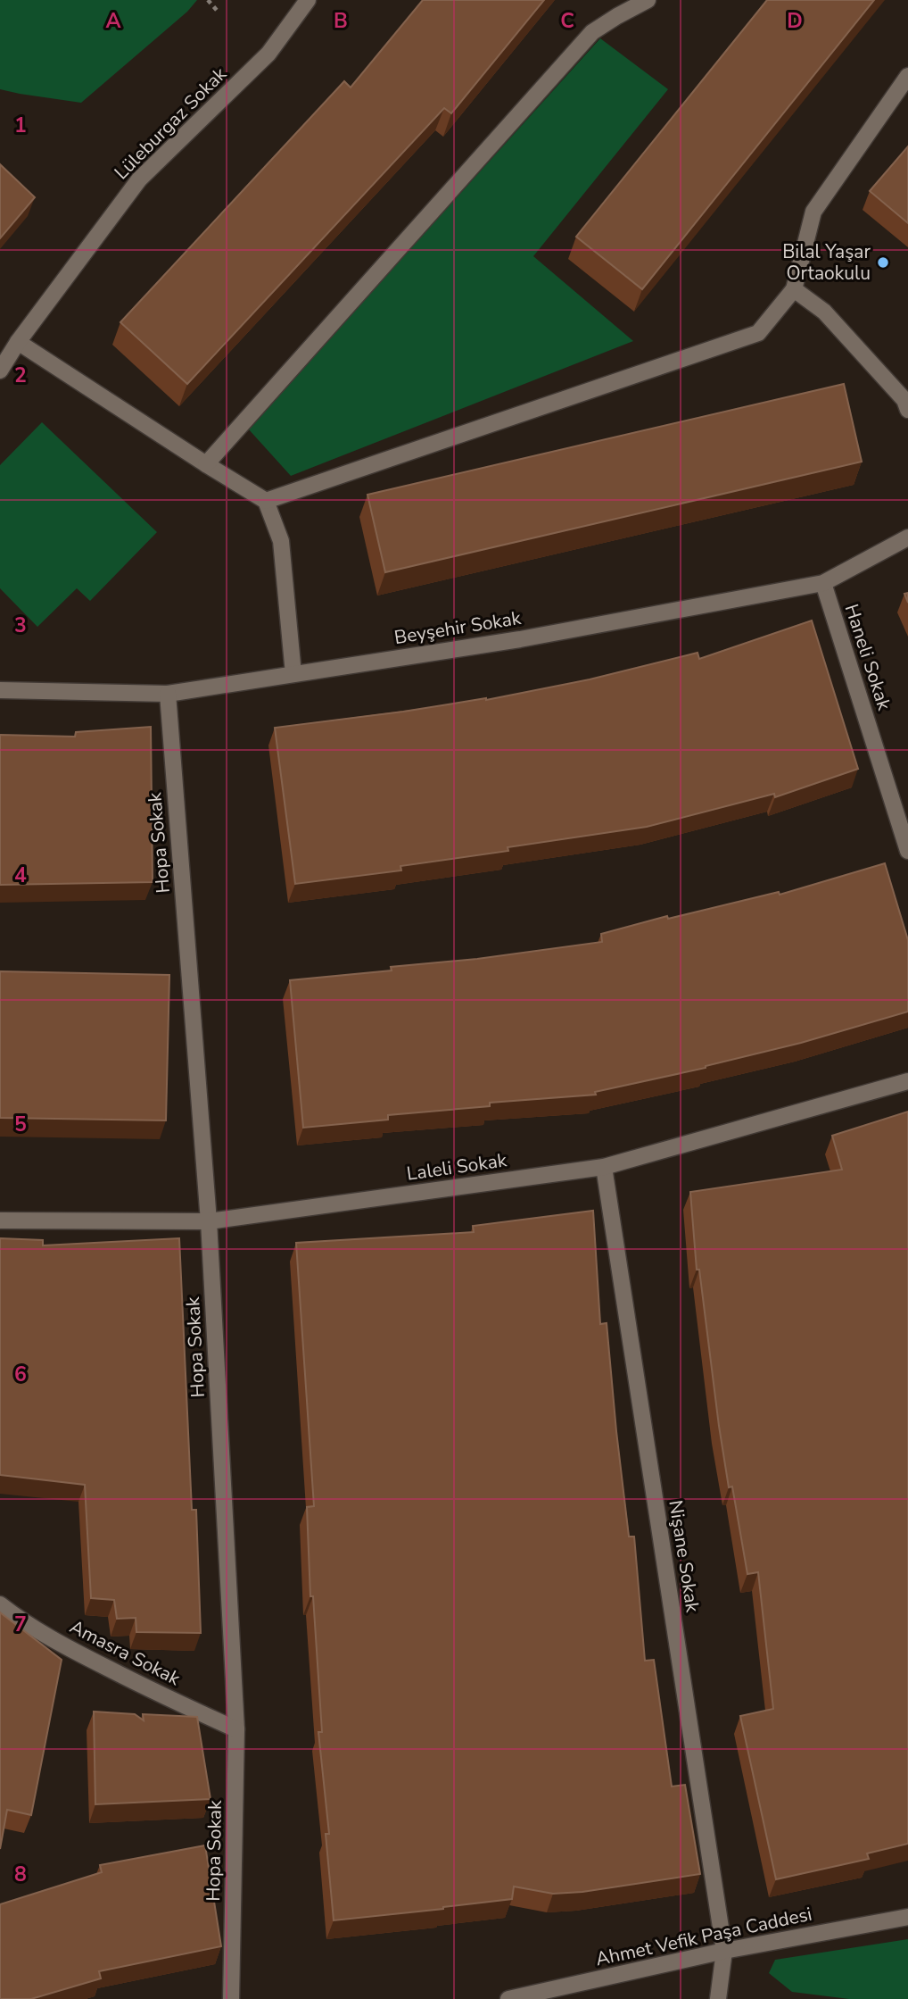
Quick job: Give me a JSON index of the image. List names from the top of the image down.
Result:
{
  "streets": {
    "street": [
      "Lüleburgaz Sokak",
      "Beyşehir Sokak",
      "Haneli Sokak",
      "Hopa Sokak",
      "Laleli Sokak",
      "Nişane Sokak",
      "Amasra Sokak",
      "Ahmet Vefik Paşa Caddesi"
    ]
  },
  "crossings": [
    ["Beyşehir Sokak", "Haneli Sokak"],
    ["Beyşehir Sokak", "Hopa Sokak"],
    ["Hopa Sokak", "Laleli Sokak"],
    ["Hopa Sokak", "Amasra Sokak"],
    ["Laleli Sokak", "Nişane Sokak"],
    ["Nişane Sokak", "Ahmet Vefik Paşa Caddesi"]
  ],
  "places": ["Bilal Yaşar Ortaokulu"],
  "grid": {
    "columns": [
      "A",
      "B",
      "C",
      "D"
    ],
    "rows": [
      "1",
      "2",
      "3",
      "4",
      "5",
      "6",
      "7",
      "8"
    ]
  }
}
